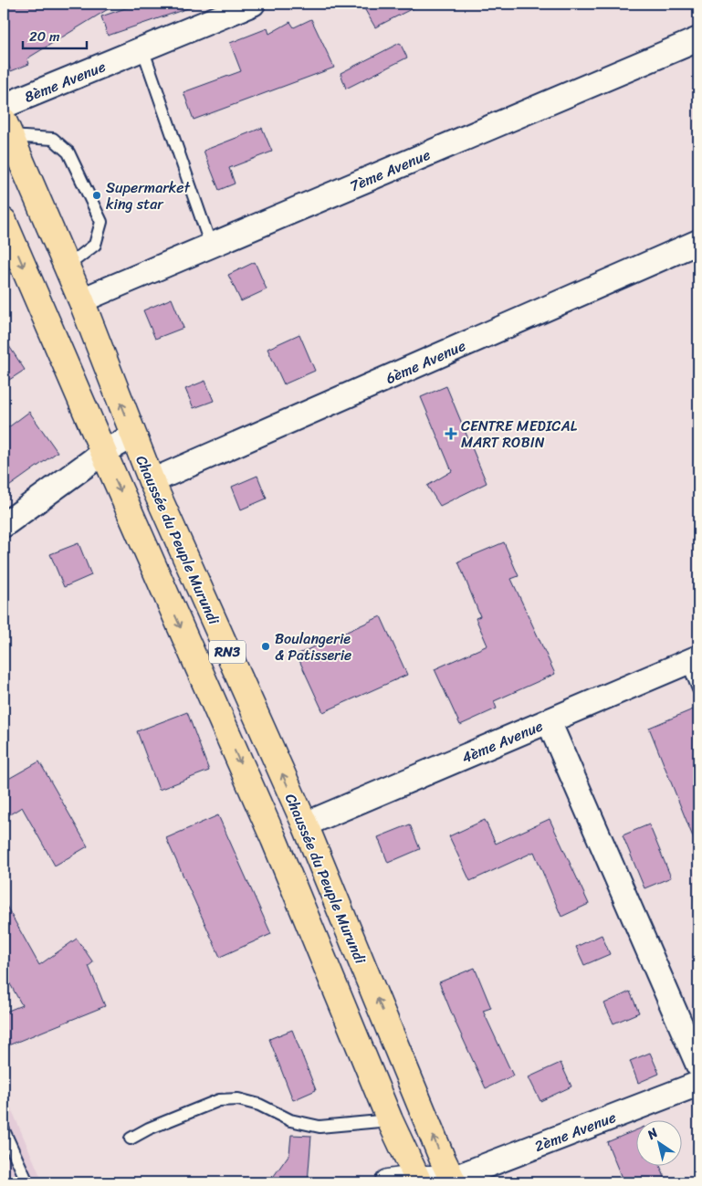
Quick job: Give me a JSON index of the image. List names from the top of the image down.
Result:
{
  "streets": {
    "highway": ["Chaussée du Peuple Murundi", "RN3"],
    "street": [
      "8ème Avenue",
      "7ème Avenue",
      "6ème Avenue",
      "4ème Avenue",
      "2ème Avenue"
    ]
  },
  "crossings": [
    ["7ème Avenue", "Chaussée du Peuple Murundi"],
    ["6ème Avenue", "Chaussée du Peuple Murundi"],
    ["Chaussée du Peuple Murundi", "4ème Avenue"],
    ["Chaussée du Peuple Murundi", "2ème Avenue"]
  ],
  "places": {
    "other": ["Supermarket king star", "Boulangerie & Patisserie"],
    "health": ["CENTRE MEDICAL MART ROBIN"]
  },
  "scale_bar": "20 m",
  "north": "top left"
}
